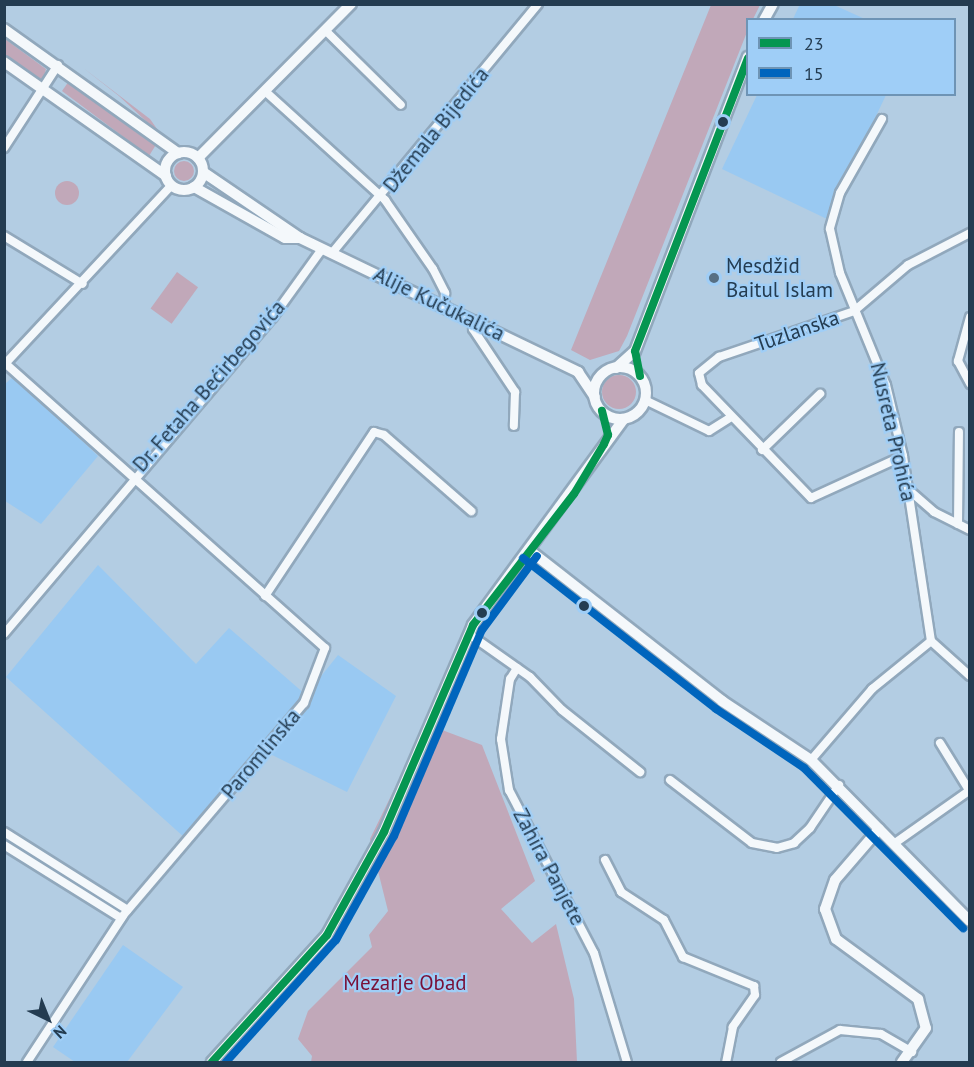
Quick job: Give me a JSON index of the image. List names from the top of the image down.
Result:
{
  "streets": {
    "main road": ["Alije Kučukalića"],
    "street": [
      "Džemala Bijedića",
      "Tuzlanska",
      "Dr. Fetaha Bećirbegovića",
      "Nusreta Prohića",
      "Paromlinska",
      "Zahira Panjete"
    ]
  },
  "crossings": [
    ["Džemala Bijedića", "Alije Kučukalića"],
    ["Džemala Bijedića", "Dr. Fetaha Bećirbegovića"],
    ["Alije Kučukalića", "Dr. Fetaha Bećirbegovića"],
    ["Tuzlanska", "Nusreta Prohića"],
    ["Dr. Fetaha Bećirbegovića", "Paromlinska"]
  ],
  "parks": ["Mezarje Obad"],
  "places": ["Mesdžid Baitul Islam"],
  "lines": ["transit line 23", "transit line 15"],
  "legend": ["23", "15"],
  "north": "bottom right"
}
